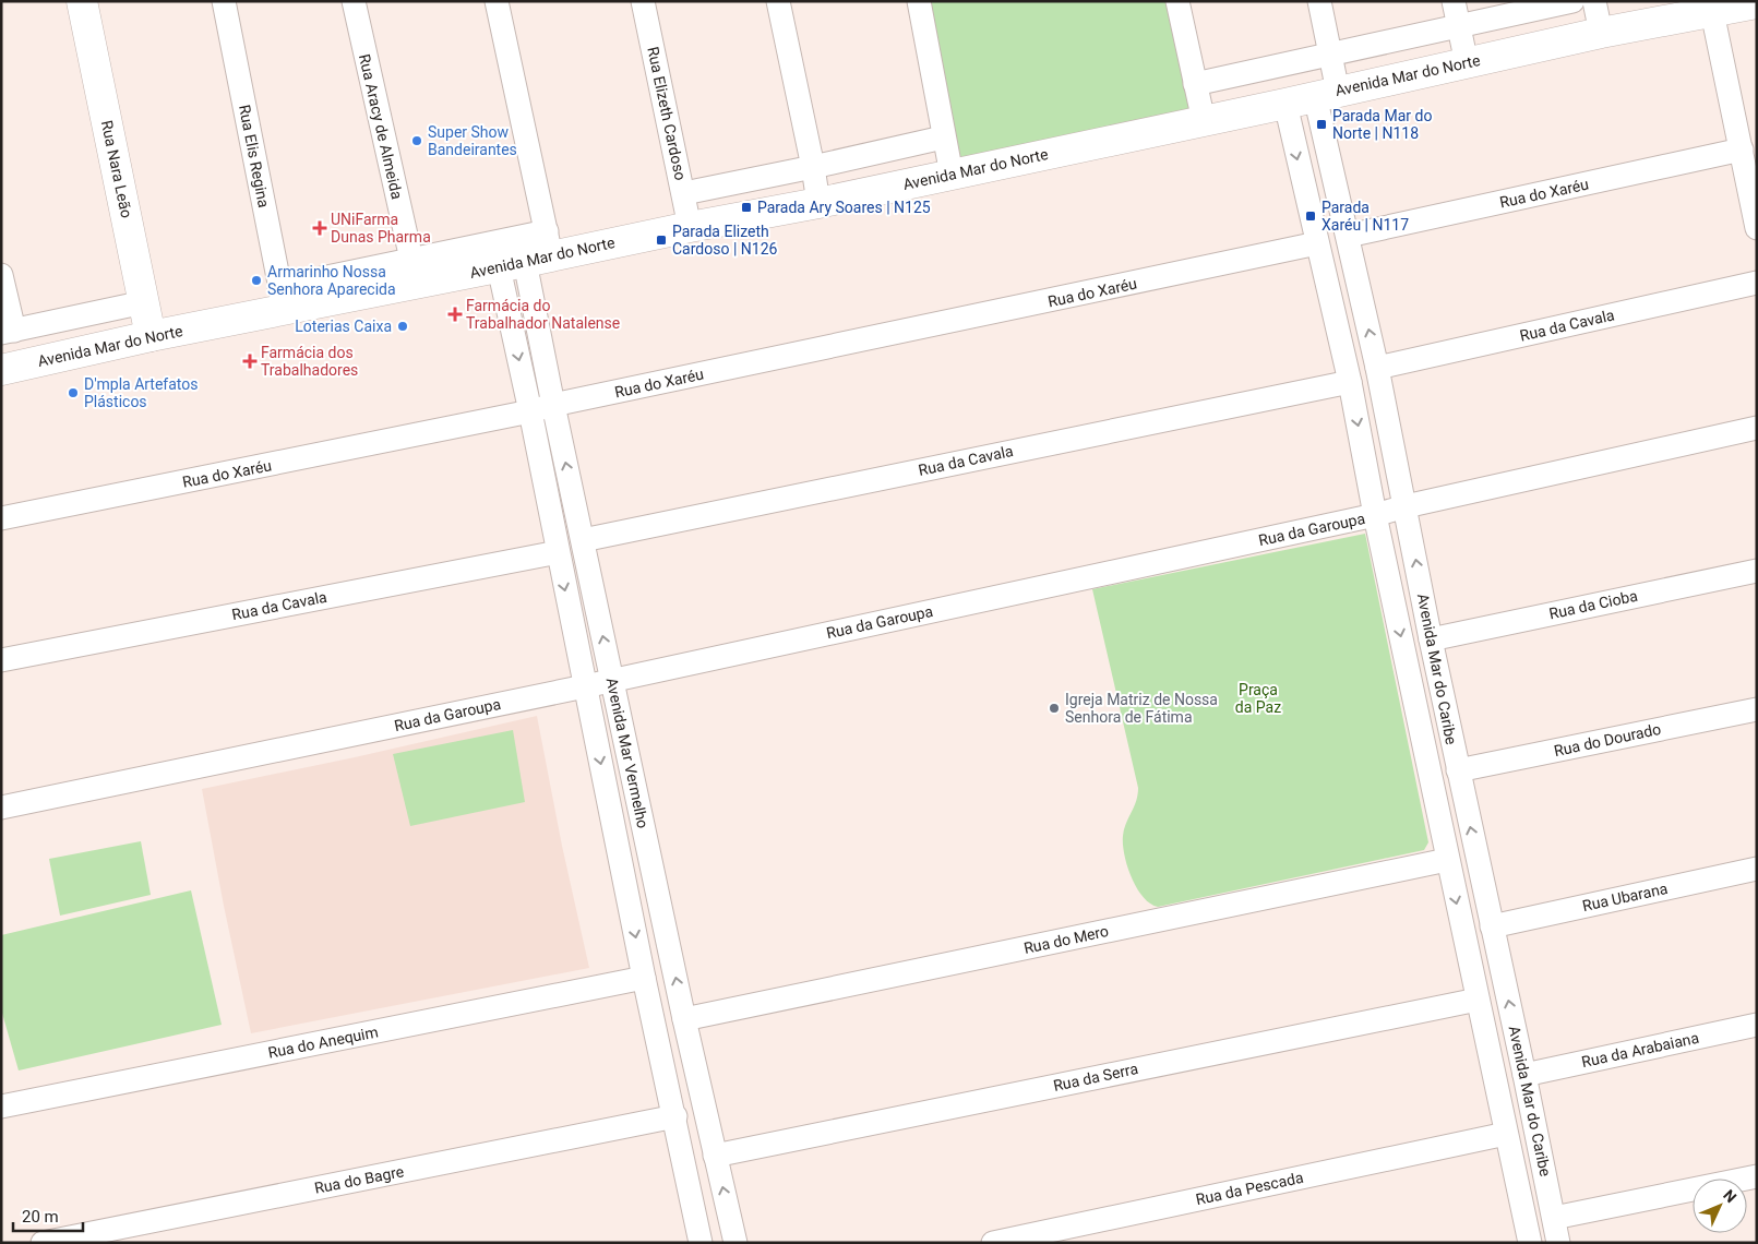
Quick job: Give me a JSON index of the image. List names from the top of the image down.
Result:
{
  "streets": {
    "street": [
      "Avenida Mar do Norte",
      "Rua Elizeth Cardoso",
      "Rua Aracy de Almeida",
      "Rua Elis Regina",
      "Rua Nara Leão",
      "Rua do Xaréu",
      "Rua da Cavala",
      "Rua da Garoupa",
      "Rua da Cioba",
      "Avenida Mar do Caribe",
      "Rua do Dourado",
      "Avenida Mar Vermelho",
      "Rua Ubarana",
      "Rua do Mero",
      "Rua do Anequim",
      "Rua da Arabaiana",
      "Rua da Serra",
      "Rua do Bagre",
      "Rua da Pescada"
    ]
  },
  "crossings": [
    ["Avenida Mar do Norte", "Rua Elizeth Cardoso"],
    ["Avenida Mar do Norte", "Rua Aracy de Almeida"],
    ["Avenida Mar do Norte", "Rua Elis Regina"],
    ["Avenida Mar do Norte", "Rua Nara Leão"],
    ["Avenida Mar do Norte", "Avenida Mar do Caribe"],
    ["Avenida Mar do Norte", "Avenida Mar Vermelho"],
    ["Rua do Xaréu", "Avenida Mar do Caribe"],
    ["Rua do Xaréu", "Avenida Mar Vermelho"],
    ["Rua da Cavala", "Avenida Mar do Caribe"],
    ["Rua da Cavala", "Avenida Mar Vermelho"],
    ["Rua da Garoupa", "Avenida Mar do Caribe"],
    ["Rua da Garoupa", "Avenida Mar Vermelho"],
    ["Rua da Cioba", "Avenida Mar do Caribe"],
    ["Avenida Mar do Caribe", "Rua do Dourado"],
    ["Avenida Mar do Caribe", "Rua Ubarana"],
    ["Avenida Mar do Caribe", "Rua do Mero"],
    ["Avenida Mar do Caribe", "Rua da Arabaiana"],
    ["Avenida Mar do Caribe", "Rua da Serra"],
    ["Avenida Mar do Caribe", "Rua da Pescada"],
    ["Avenida Mar Vermelho", "Rua do Mero"],
    ["Avenida Mar Vermelho", "Rua do Anequim"],
    ["Avenida Mar Vermelho", "Rua da Serra"],
    ["Avenida Mar Vermelho", "Rua do Bagre"]
  ],
  "parks": ["Praça da Paz"],
  "places": {
    "transit": [
      "Parada Mar do Norte | N118",
      "Parada Ary Soares | N125",
      "Parada Xaréu | N117",
      "Parada Elizeth Cardoso | N126"
    ],
    "other": [
      "Super Show Bandeirantes",
      "Armarinho Nossa Senhora Aparecida",
      "Loterias Caixa",
      "D'mpla Artefatos Plásticos",
      "Igreja Matriz de Nossa Senhora de Fátima"
    ],
    "health": ["UNiFarma Dunas Pharma", "Farmácia do Trabalhador Natalense", "Farmácia dos Trabalhadores"]
  },
  "scale_bar": "20 m",
  "north": "top right"
}
